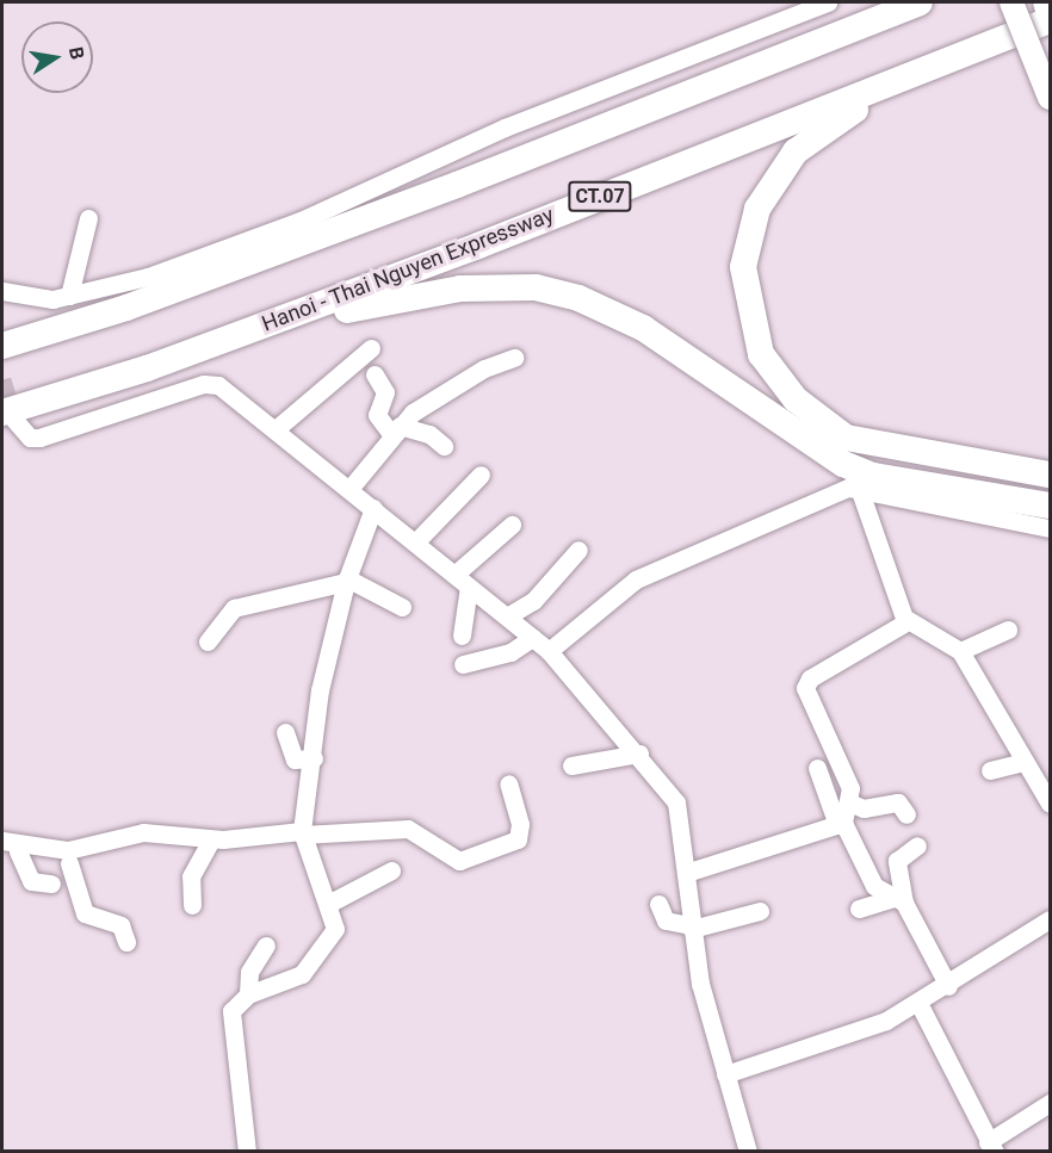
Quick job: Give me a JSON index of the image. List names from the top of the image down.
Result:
{
  "streets": {
    "highway": ["CT.07", "Hanoi - Thai Nguyen Expressway"]
  },
  "north": "right"
}
